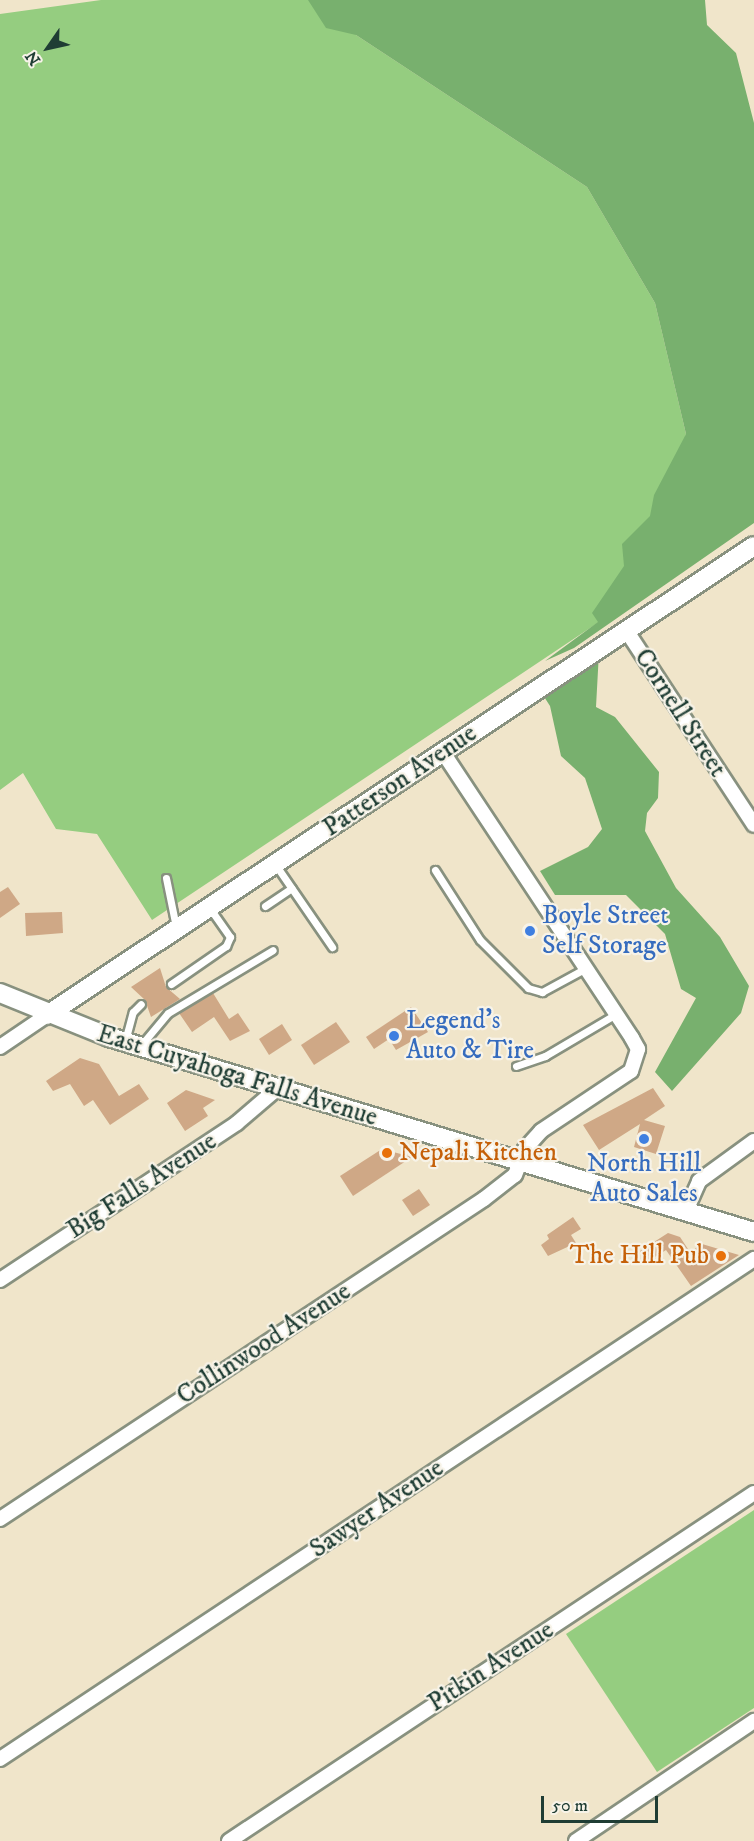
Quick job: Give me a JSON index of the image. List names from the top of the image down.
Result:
{
  "streets": {
    "street": [
      "Cornell Street",
      "Patterson Avenue",
      "East Cuyahoga Falls Avenue",
      "Big Falls Avenue",
      "Collinwood Avenue",
      "Sawyer Avenue",
      "Pitkin Avenue"
    ]
  },
  "crossings": [
    ["Cornell Street", "Patterson Avenue"],
    ["Patterson Avenue", "East Cuyahoga Falls Avenue"],
    ["Patterson Avenue", "Collinwood Avenue"],
    ["East Cuyahoga Falls Avenue", "Big Falls Avenue"],
    ["East Cuyahoga Falls Avenue", "Collinwood Avenue"]
  ],
  "places": [
    "Boyle Street Self Storage",
    "Legend's Auto & Tire",
    "North Hill Auto Sales",
    "Nepali Kitchen",
    "The Hill Pub"
  ],
  "scale_bar": "50 m",
  "north": "bottom left"
}
